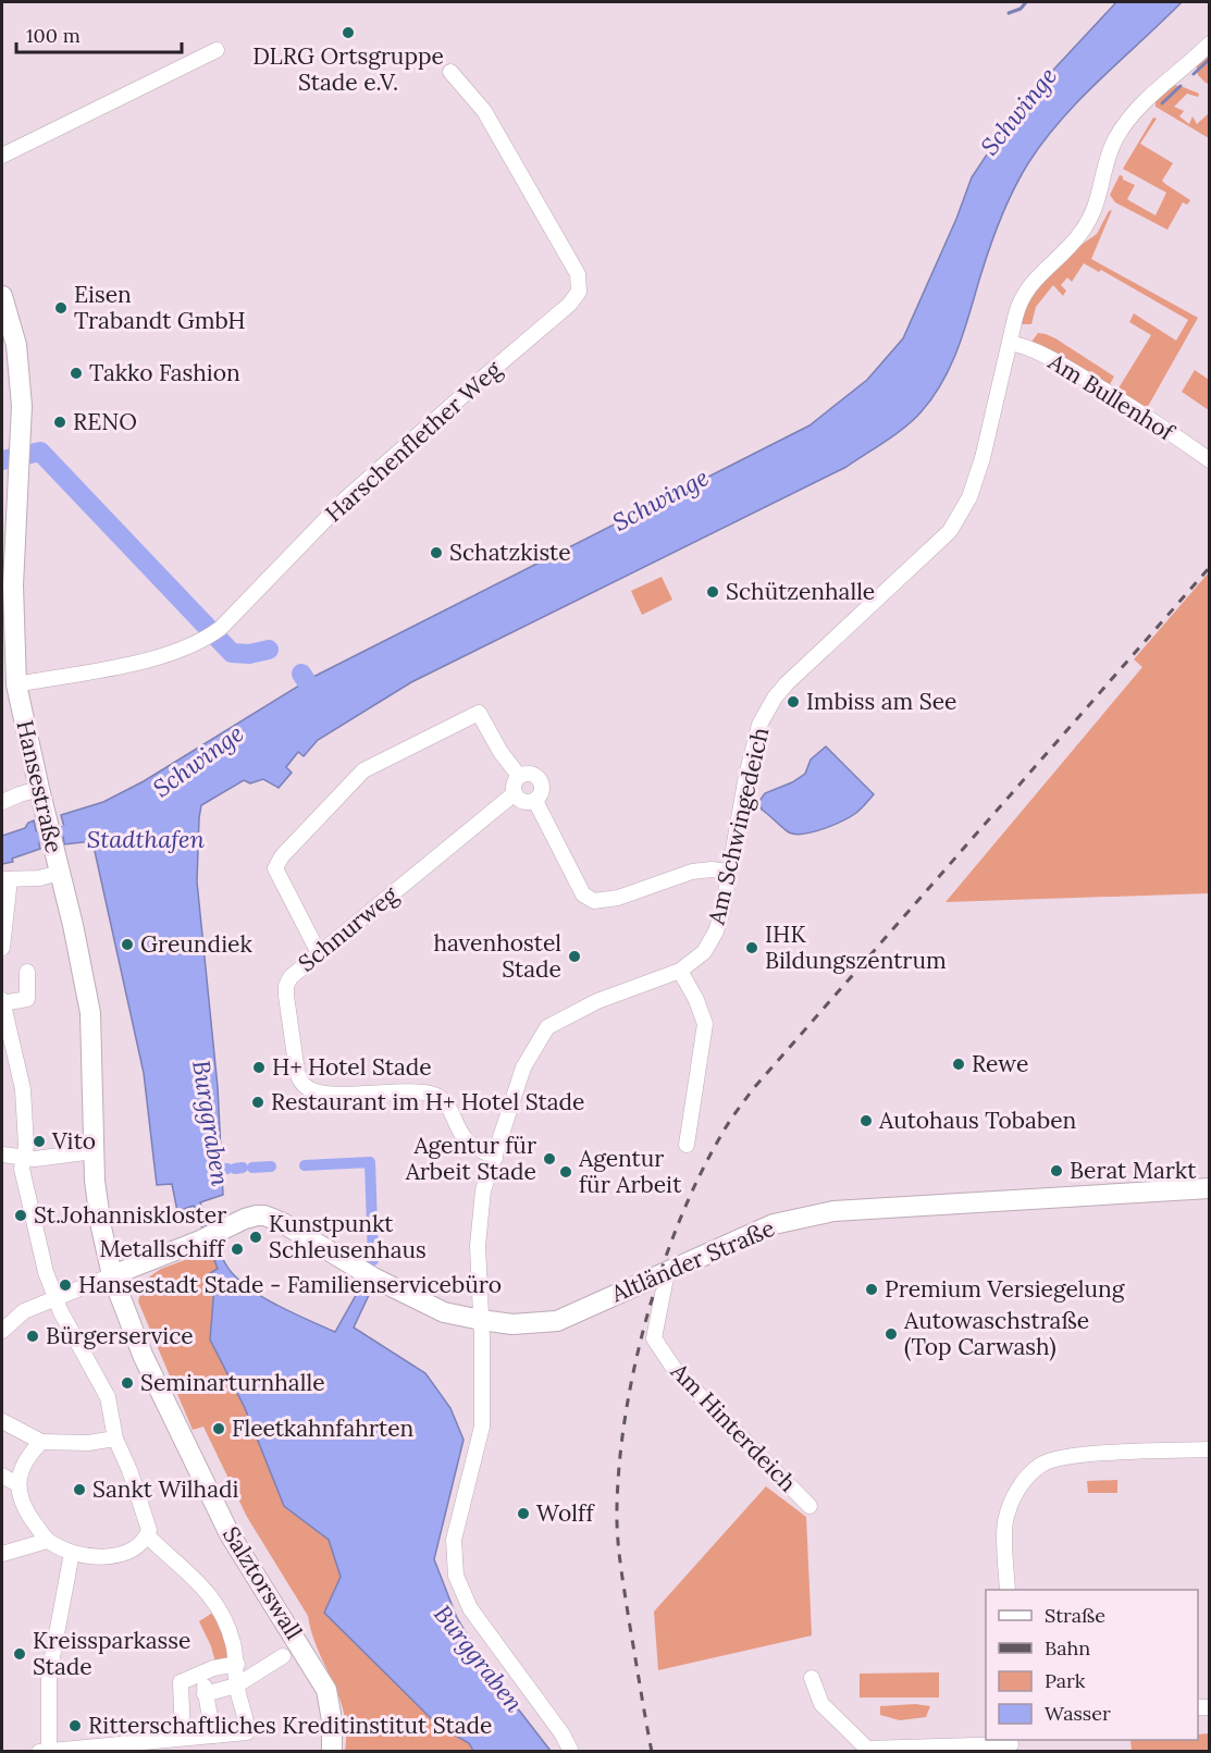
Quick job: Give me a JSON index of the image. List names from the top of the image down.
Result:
{
  "streets": {
    "main road": ["Hansestraße", "Altländer Straße", "Salztorswall"],
    "street": [
      "Am Bullenhof",
      "Harschenflether Weg",
      "Am Schwingedeich",
      "Schnurweg",
      "Am Hinterdeich"
    ]
  },
  "crossings": [
    ["Am Bullenhof", "Am Schwingedeich"],
    ["Harschenflether Weg", "Hansestraße"],
    ["Hansestraße", "Altländer Straße"],
    ["Hansestraße", "Salztorswall"],
    ["Am Schwingedeich", "Schnurweg"],
    ["Am Schwingedeich", "Altländer Straße"],
    ["Altländer Straße", "Am Hinterdeich"],
    ["Altländer Straße", "Salztorswall"]
  ],
  "water": ["Schwinge", "Stadthafen", "Burggraben"],
  "places": [
    "DLRG Ortsgruppe Stade e.V.",
    "Eisen Trabandt GmbH",
    "Takko Fashion",
    "RENO",
    "Schatzkiste",
    "Schützenhalle",
    "Imbiss am See",
    "Greundiek",
    "IHK Bildungszentrum",
    "havenhostel Stade",
    "Rewe",
    "H+ Hotel Stade",
    "Restaurant im H+ Hotel Stade",
    "Autohaus Tobaben",
    "Vito",
    "Agentur für Arbeit Stade",
    "Berat Markt",
    "Agentur für Arbeit",
    "St.Johanniskloster",
    "Kunstpunkt Schleusenhaus",
    "Metallschiff",
    "Hansestadt Stade - Familienservicebüro",
    "Premium Versiegelung",
    "Autowaschstraße (Top Carwash)",
    "Bürgerservice",
    "Seminarturnhalle",
    "Fleetkahnfahrten",
    "Sankt Wilhadi",
    "Wolff",
    "Kreissparkasse Stade",
    "Ritterschaftliches Kreditinstitut Stade"
  ],
  "legend": [
    "Straße",
    "Bahn",
    "Park",
    "Wasser"
  ],
  "scale_bar": "100 m"
}
